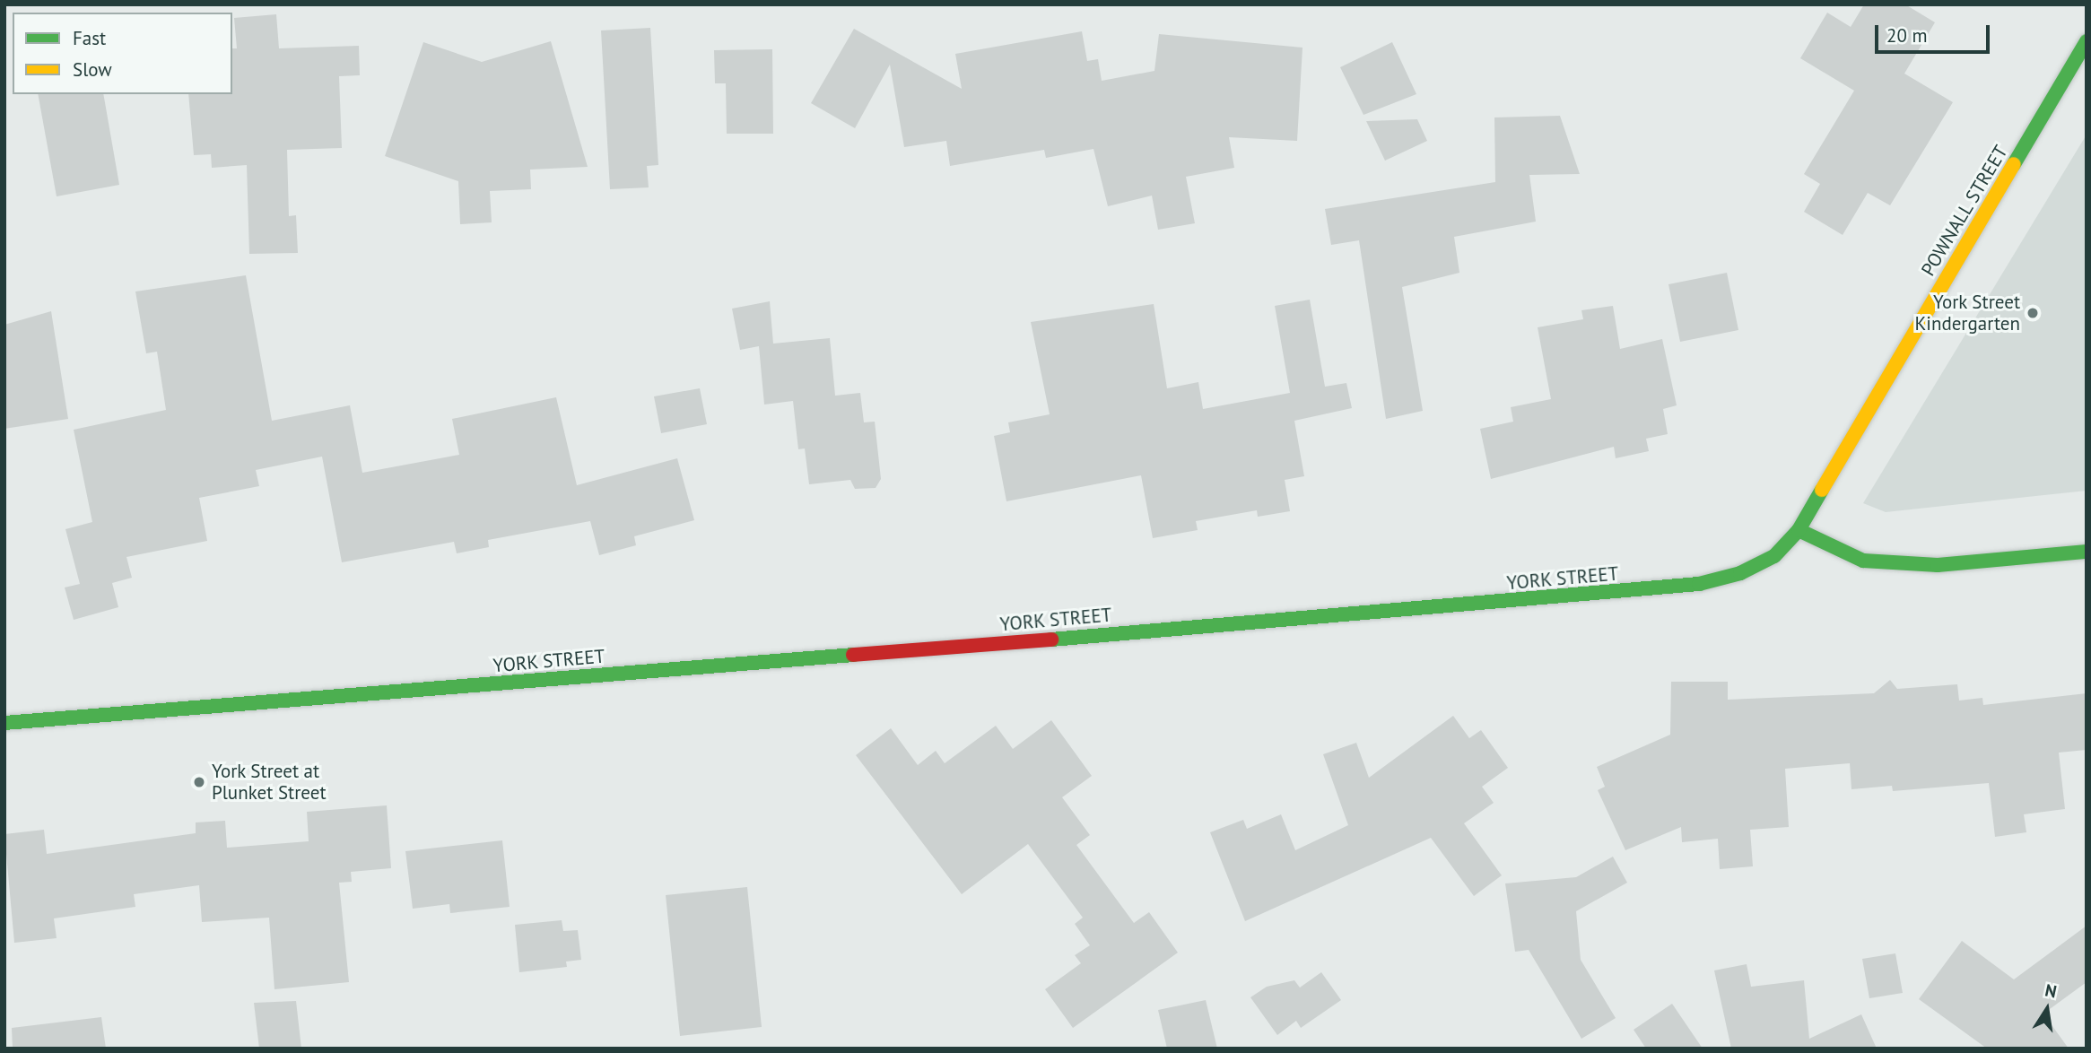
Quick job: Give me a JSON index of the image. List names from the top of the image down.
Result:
{
  "streets": {
    "street": ["POWNALL STREET", "YORK STREET"]
  },
  "crossings": [
    ["POWNALL STREET", "YORK STREET"]
  ],
  "places": ["York Street Kindergarten", "York Street at Plunket Street"],
  "legend": ["Fast", "Slow"],
  "scale_bar": "20 m",
  "north": "top"
}
